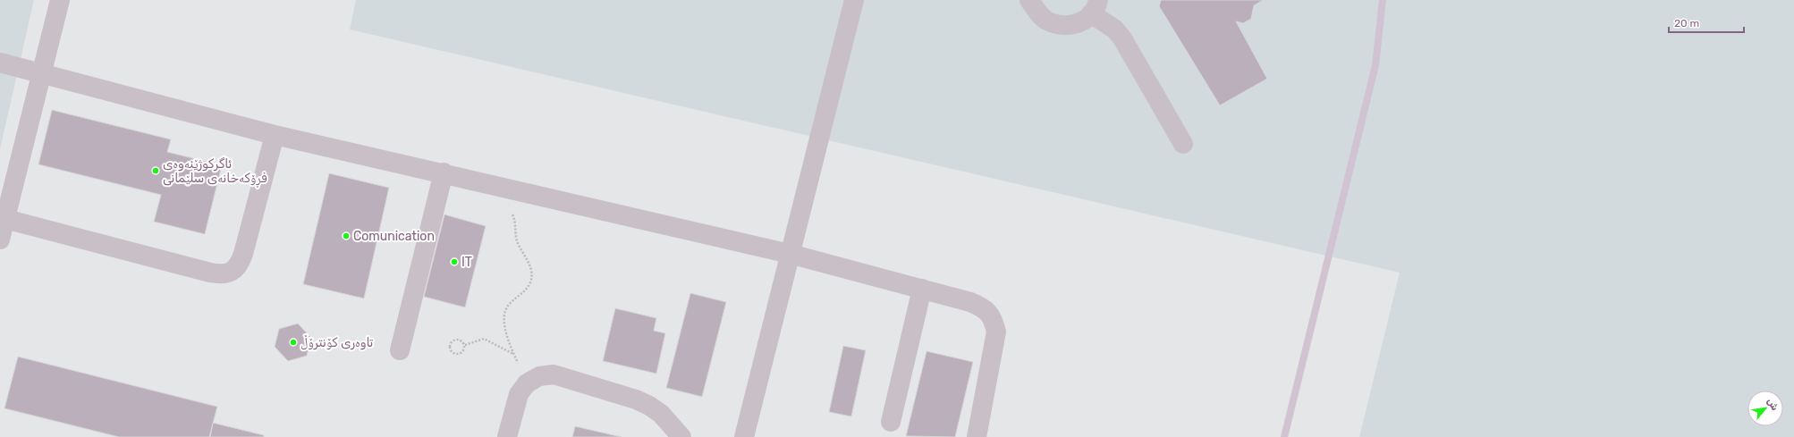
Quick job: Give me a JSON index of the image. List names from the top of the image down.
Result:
{
  "places": [
    "ئاگرکوژێنەوەی فڕۆکەخانەی سلێمانی",
    "Comunication",
    "IT",
    "تاوەری کۆنترۆڵ"
  ],
  "scale_bar": "20 m",
  "north": "top right"
}
